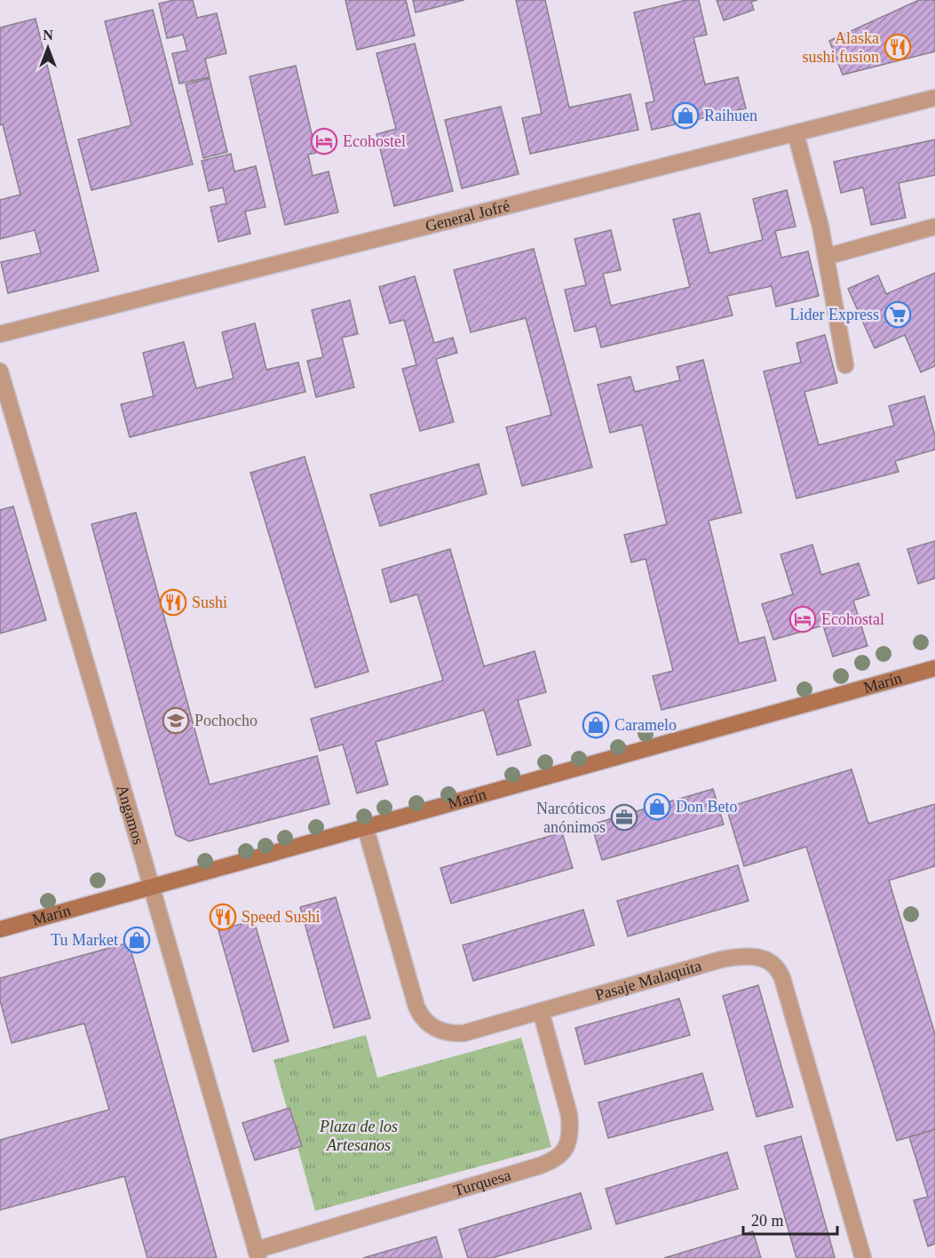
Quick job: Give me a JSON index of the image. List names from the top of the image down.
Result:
{
  "streets": {
    "street": [
      "General Jofré",
      "Marín",
      "Angamos",
      "Pasaje Malaquita",
      "Turquesa"
    ]
  },
  "crossings": [
    ["Marín", "Angamos"],
    ["Marín", "Pasaje Malaquita"],
    ["Angamos", "Turquesa"],
    ["Pasaje Malaquita", "Turquesa"]
  ],
  "parks": ["Plaza de los Artesanos"],
  "places": {
    "restaurant": ["Alaska sushi fusion", "Sushi", "Speed Sushi"],
    "shop": [
      "Raihuen",
      "Caramelo",
      "Don Beto",
      "Tu Market"
    ],
    "hotel": ["Ecohostel", "Ecohostal"],
    "supermarket": ["Lider Express"],
    "school or university": ["Pochocho"],
    "office": ["Narcóticos anónimos"]
  },
  "scale_bar": "20 m",
  "north": "top"
}
